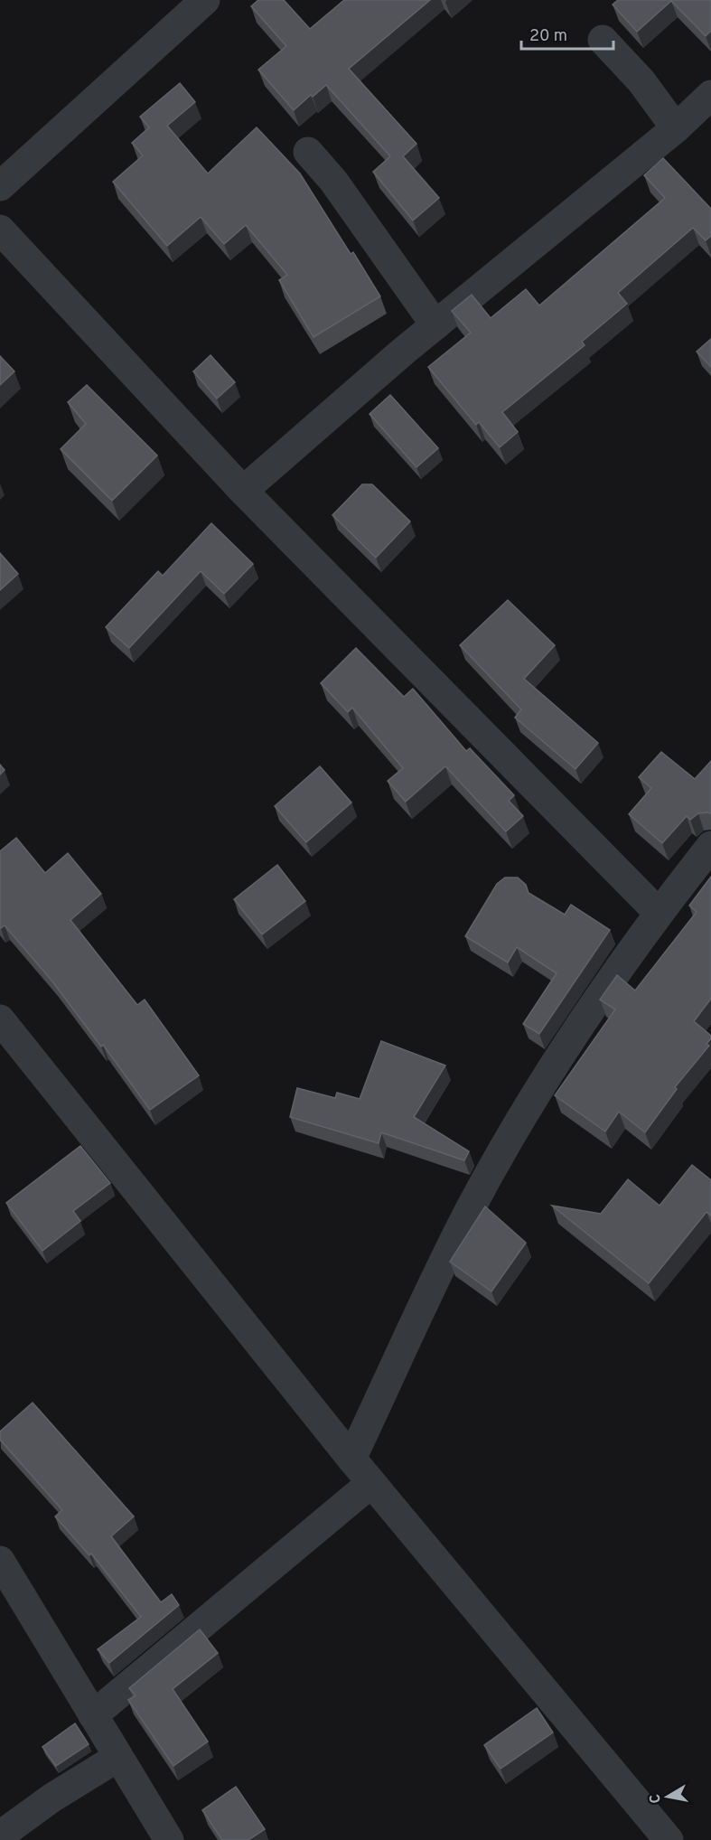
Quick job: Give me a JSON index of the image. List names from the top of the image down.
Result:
{
  "scale_bar": "20 m",
  "north": "left"
}
